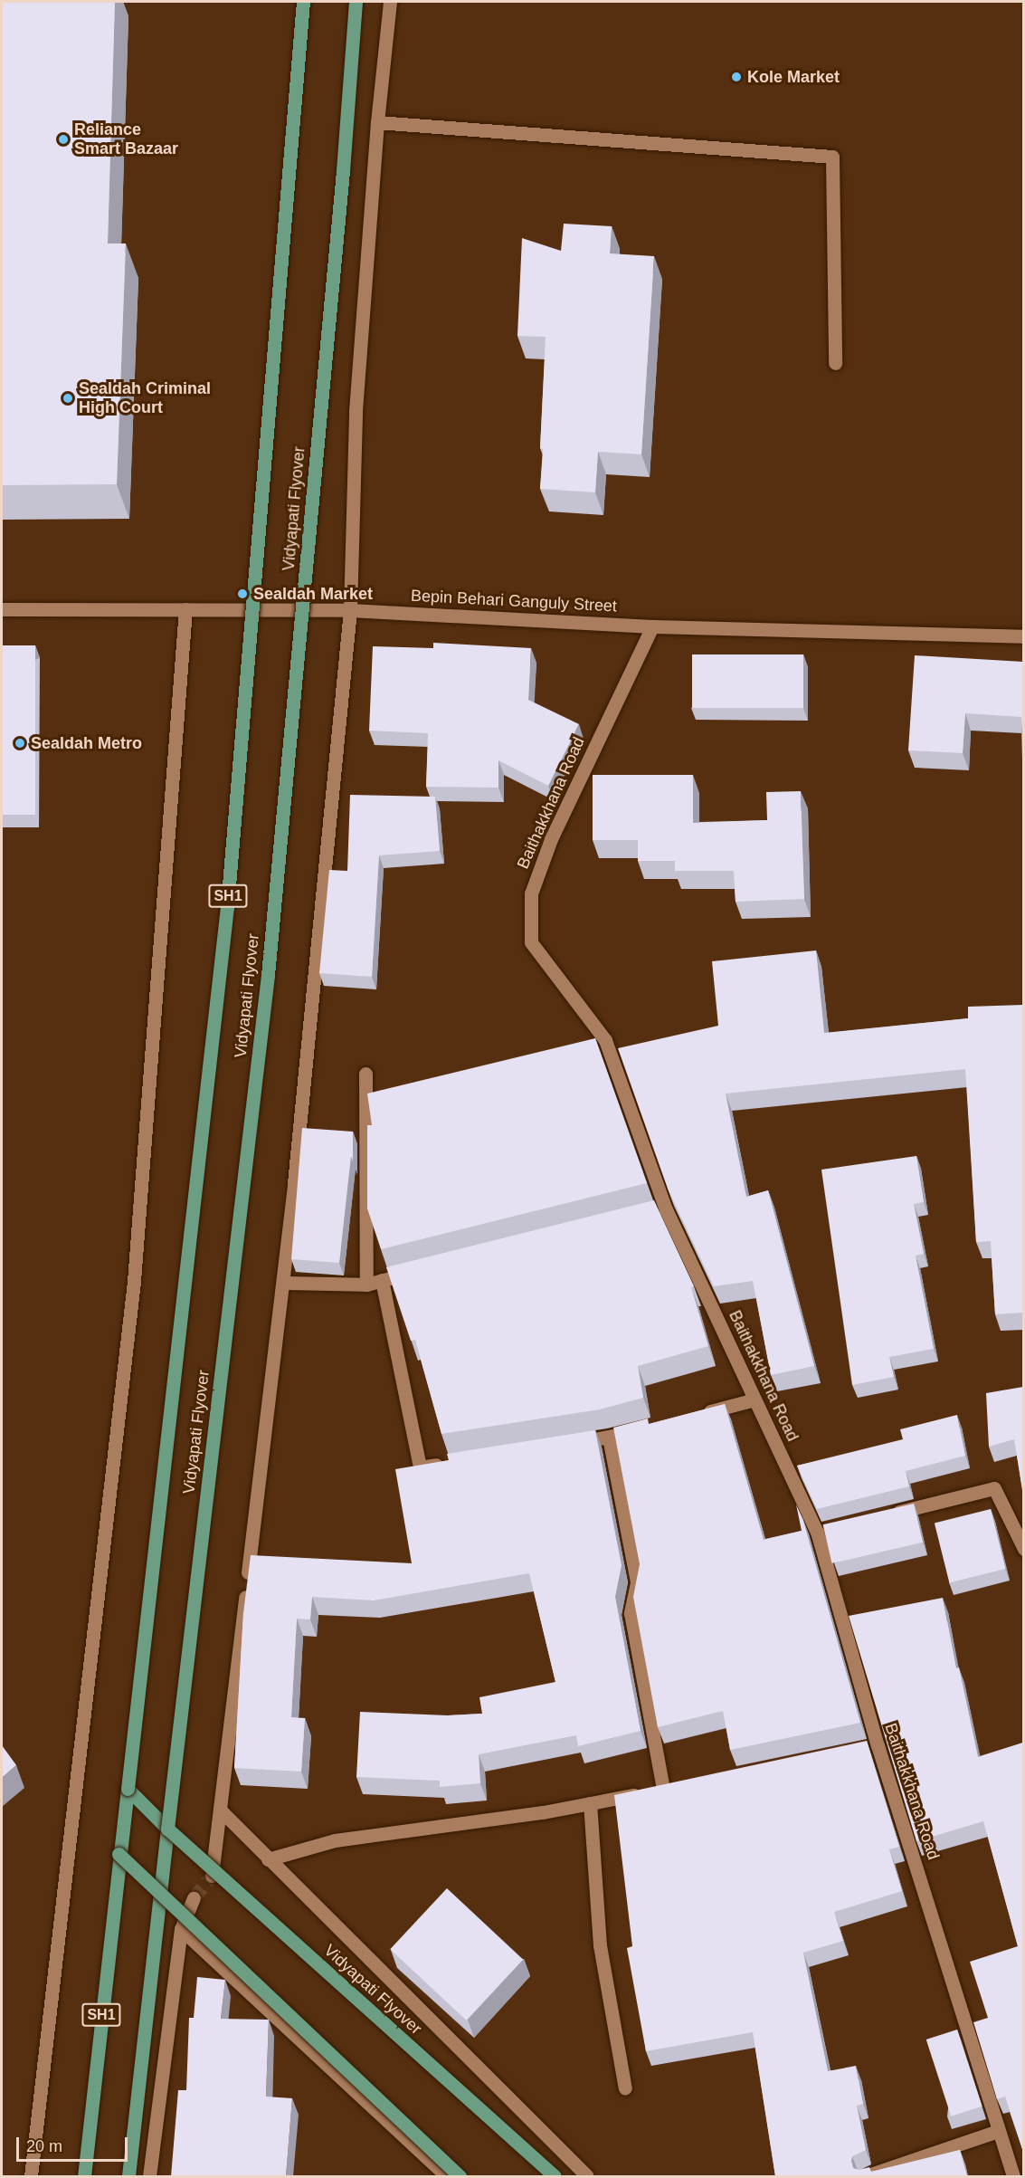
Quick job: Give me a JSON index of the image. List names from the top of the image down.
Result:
{
  "streets": {
    "main road": ["Vidyapati Flyover", "SH1"],
    "street": ["Bepin Behari Ganguly Street", "Baithakkhana Road"]
  },
  "crossings": [
    ["Bepin Behari Ganguly Street", "Baithakkhana Road"]
  ],
  "places": [
    "Kole Market",
    "Reliance Smart Bazaar",
    "Sealdah Criminal High Court",
    "Sealdah Market",
    "Sealdah Metro"
  ],
  "scale_bar": "20 m"
}
